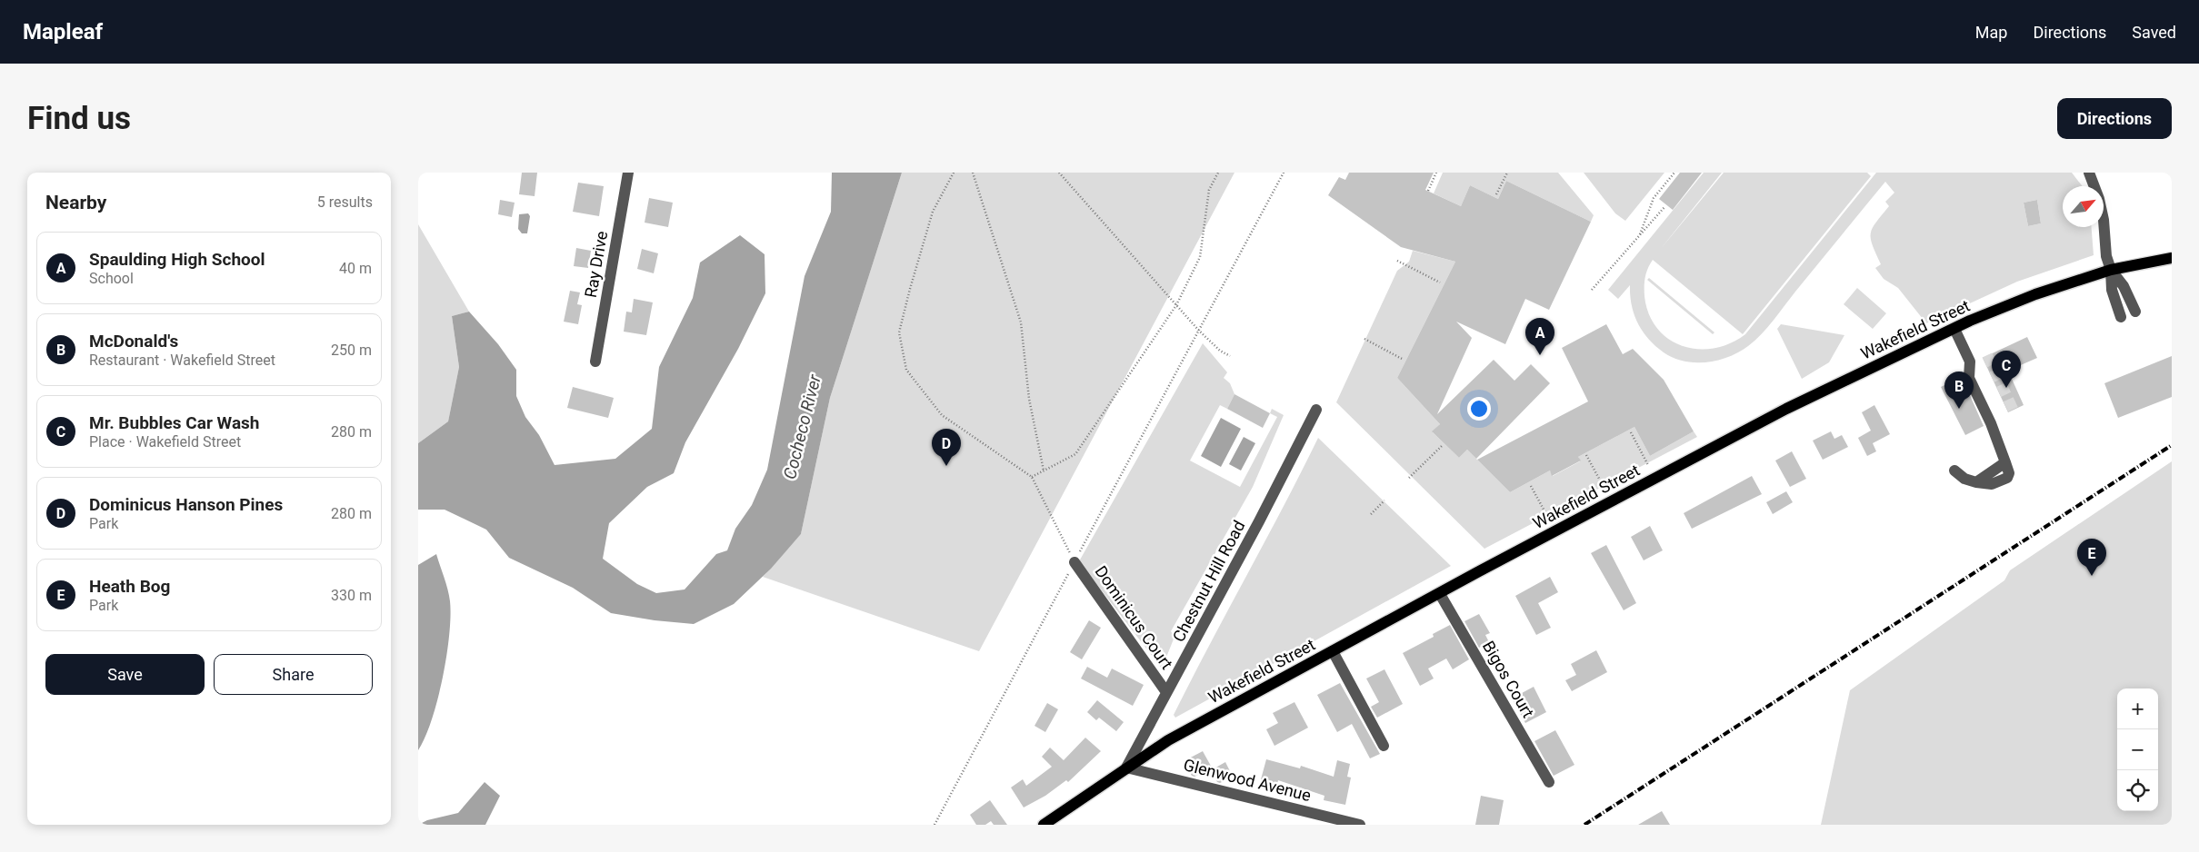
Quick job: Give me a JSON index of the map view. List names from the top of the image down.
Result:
{
  "streets": {
    "main road": ["Wakefield Street"],
    "street": [
      "Ray Drive",
      "Chestnut Hill Road",
      "Dominicus Court",
      "Bigos Court",
      "Glenwood Avenue"
    ]
  },
  "crossings": [
    ["Wakefield Street", "Chestnut Hill Road"],
    ["Wakefield Street", "Bigos Court"],
    ["Wakefield Street", "Glenwood Avenue"],
    ["Chestnut Hill Road", "Dominicus Court"],
    ["Chestnut Hill Road", "Glenwood Avenue"]
  ],
  "water": ["Cocheco River"],
  "north": "top right",
  "page": {
    "header": "Mapleaf",
    "nav": ["Map", "Directions", "Saved"],
    "buttons": [
      "Directions",
      ["Save", "Share"]
    ],
    "title": "Find us",
    "heading": ["Nearby", "5 results"],
    "list": [
      {
        "mark": "A",
        "name": "Spaulding High School",
        "note": "School",
        "value": "40 m"
      },
      {
        "mark": "B",
        "name": "McDonald's",
        "note": "Restaurant · Wakefield Street",
        "value": "250 m"
      },
      {
        "mark": "C",
        "name": "Mr. Bubbles Car Wash",
        "note": "Place · Wakefield Street",
        "value": "280 m"
      },
      {
        "mark": "D",
        "name": "Dominicus Hanson Pines",
        "note": "Park",
        "value": "280 m"
      },
      {
        "mark": "E",
        "name": "Heath Bog",
        "note": "Park",
        "value": "330 m"
      }
    ],
    "pins": [
      "A",
      "C",
      "B",
      "D",
      "E"
    ],
    "map_buttons": ["+", "−"]
  }
}
